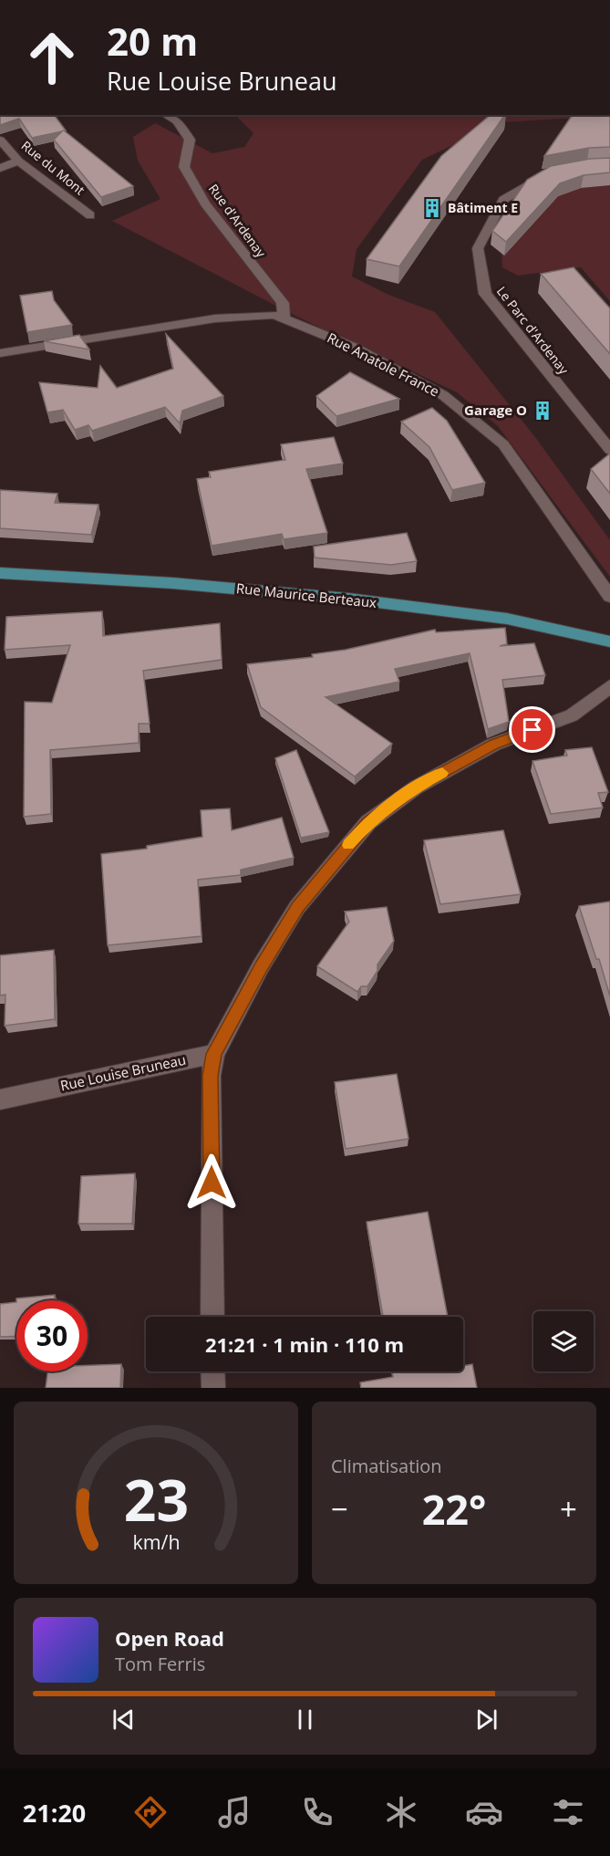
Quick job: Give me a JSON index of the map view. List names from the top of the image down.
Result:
{
  "streets": {
    "main road": ["Rue Maurice Berteaux"],
    "street": [
      "Rue du Mont",
      "Rue d'Ardenay",
      "Le Parc d'Ardenay",
      "Rue Anatole France",
      "Rue Louise Bruneau"
    ]
  },
  "crossings": [
    ["Rue d'Ardenay", "Rue Anatole France"]
  ],
  "places": {
    "building": ["Bâtiment E", "Garage O"]
  },
  "page": {
    "turn": ["20 m", "Rue Louise Bruneau"],
    "limit": "30",
    "trip": "21:21 · 1 min · 110 m",
    "tile": "Climatisation",
    "heat": ["−", "22°", "+"],
    "song": ["Open Road", "Tom Ferris"],
    "tabs": "21:20",
    "gauge": ["23", "km/h"]
  }
}
